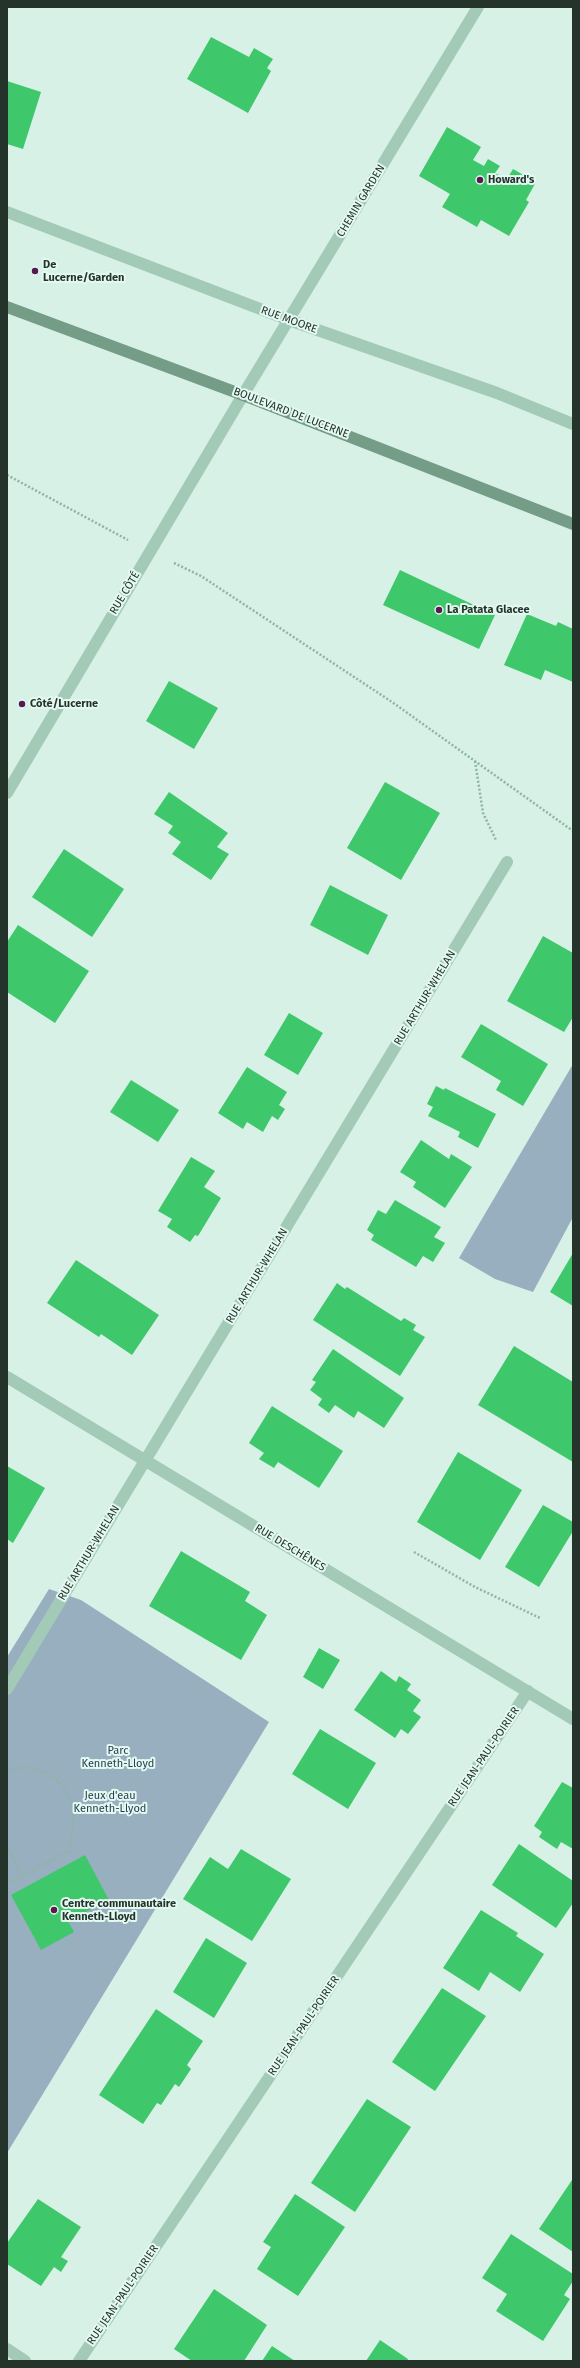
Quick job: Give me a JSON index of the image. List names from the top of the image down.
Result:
{
  "streets": {
    "main road": ["BOULEVARD DE LUCERNE"],
    "street": [
      "CHEMIN GARDEN",
      "RUE MOORE",
      "RUE CÔTÉ",
      "RUE ARTHUR-WHELAN",
      "RUE DESCHÊNES",
      "RUE JEAN-PAUL-POIRIER"
    ]
  },
  "crossings": [
    ["CHEMIN GARDEN", "RUE MOORE"],
    ["CHEMIN GARDEN", "BOULEVARD DE LUCERNE"],
    ["CHEMIN GARDEN", "RUE CÔTÉ"],
    ["BOULEVARD DE LUCERNE", "RUE CÔTÉ"],
    ["RUE ARTHUR-WHELAN", "RUE DESCHÊNES"],
    ["RUE DESCHÊNES", "RUE JEAN-PAUL-POIRIER"]
  ],
  "parks": ["Parc Kenneth-Lloyd", "Jeux d'eau Kenneth-Llyod"],
  "places": [
    "Howard's",
    "De Lucerne/Garden",
    "La Patata Glacee",
    "Côté/Lucerne",
    "Centre communautaire Kenneth-Lloyd"
  ]
}
